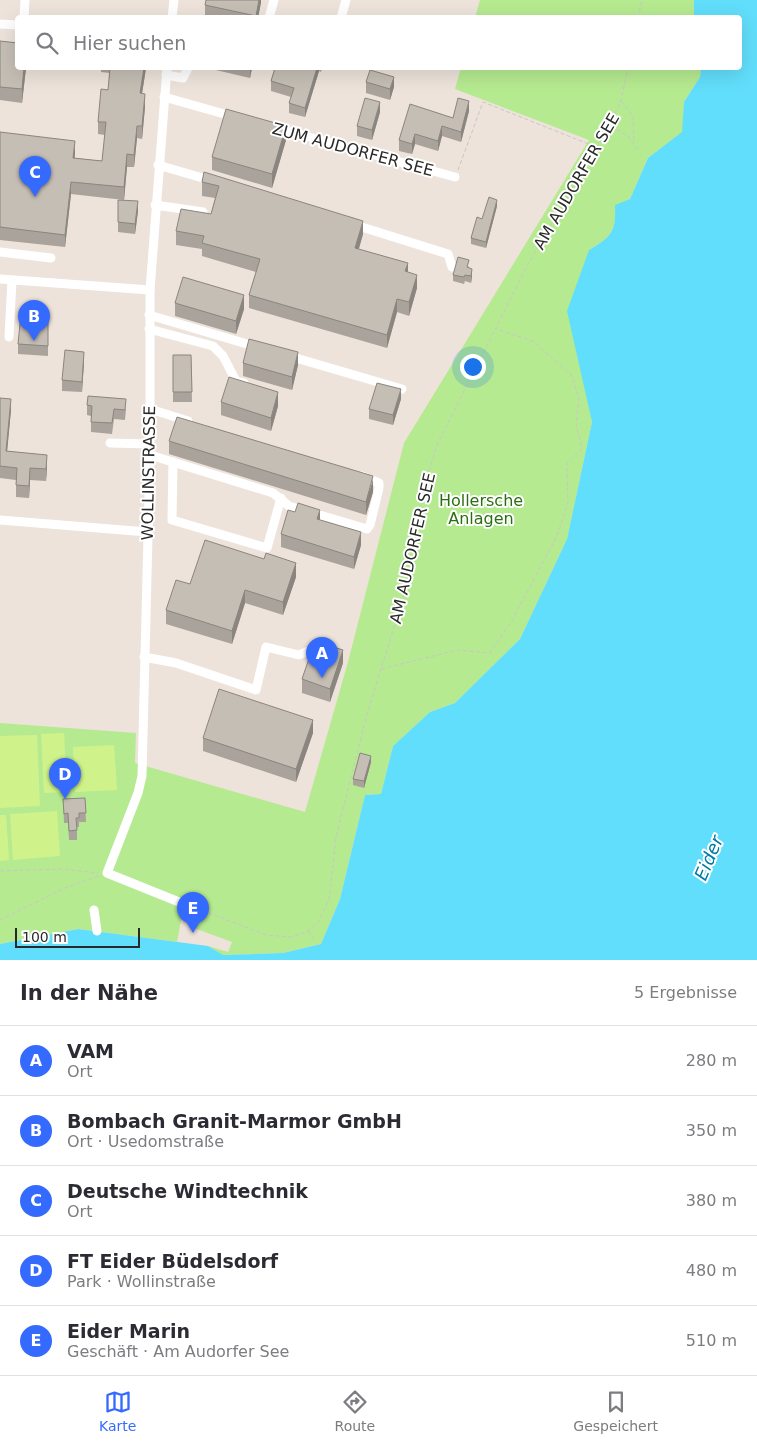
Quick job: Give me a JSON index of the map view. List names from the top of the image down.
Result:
{
  "streets": {
    "street": ["ZUM AUDORFER SEE", "WOLLINSTRASSE"],
    "path": ["AM AUDORFER SEE"]
  },
  "water": ["Eider"],
  "parks": ["Hollersche Anlagen"],
  "scale_bar": "100 m",
  "page": {
    "search": "Hier suchen",
    "pins": [
      "C",
      "B",
      "A",
      "D",
      "E"
    ],
    "scale": "100 m",
    "heading": ["In der Nähe", "5 Ergebnisse"],
    "list": [
      {
        "mark": "A",
        "name": "VAM",
        "note": "Ort",
        "value": "280 m"
      },
      {
        "mark": "B",
        "name": "Bombach Granit-Marmor GmbH",
        "note": "Ort · Usedomstraße",
        "value": "350 m"
      },
      {
        "mark": "C",
        "name": "Deutsche Windtechnik",
        "note": "Ort",
        "value": "380 m"
      },
      {
        "mark": "D",
        "name": "FT Eider Büdelsdorf",
        "note": "Park · Wollinstraße",
        "value": "480 m"
      },
      {
        "mark": "E",
        "name": "Eider Marin",
        "note": "Geschäft · Am Audorfer See",
        "value": "510 m"
      }
    ],
    "nav": ["Karte", "Route", "Gespeichert"]
  }
}
